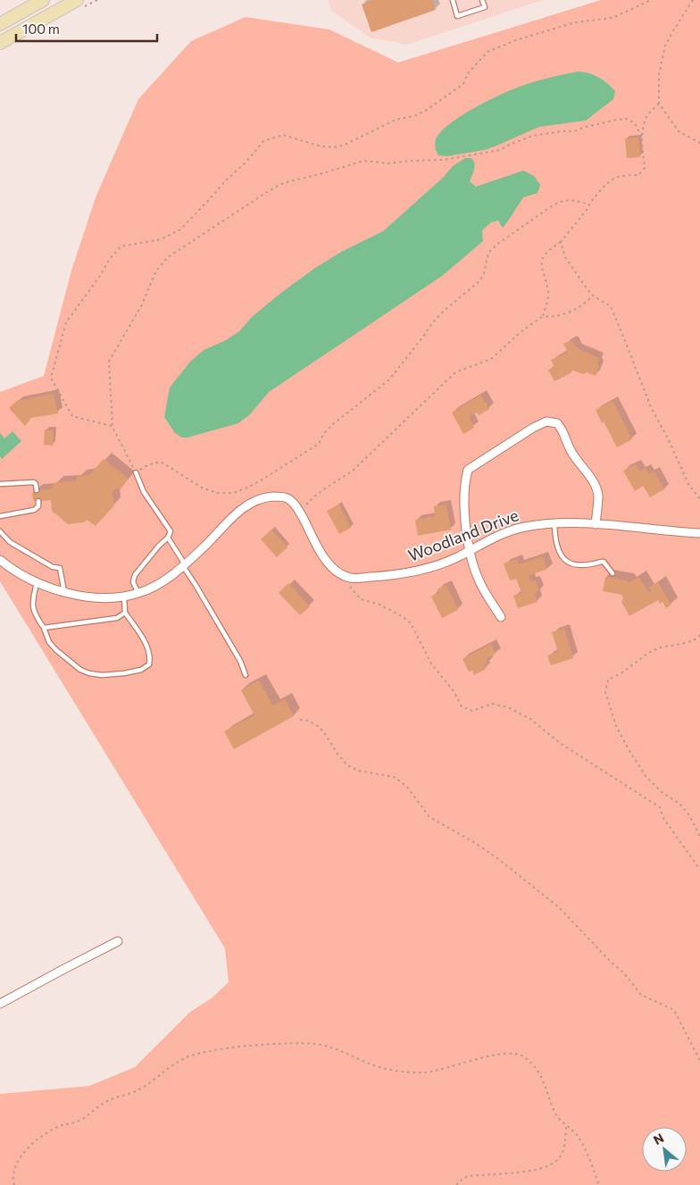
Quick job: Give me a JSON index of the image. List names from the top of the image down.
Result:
{
  "streets": {
    "street": ["Woodland Drive"]
  },
  "scale_bar": "100 m",
  "north": "top left"
}
